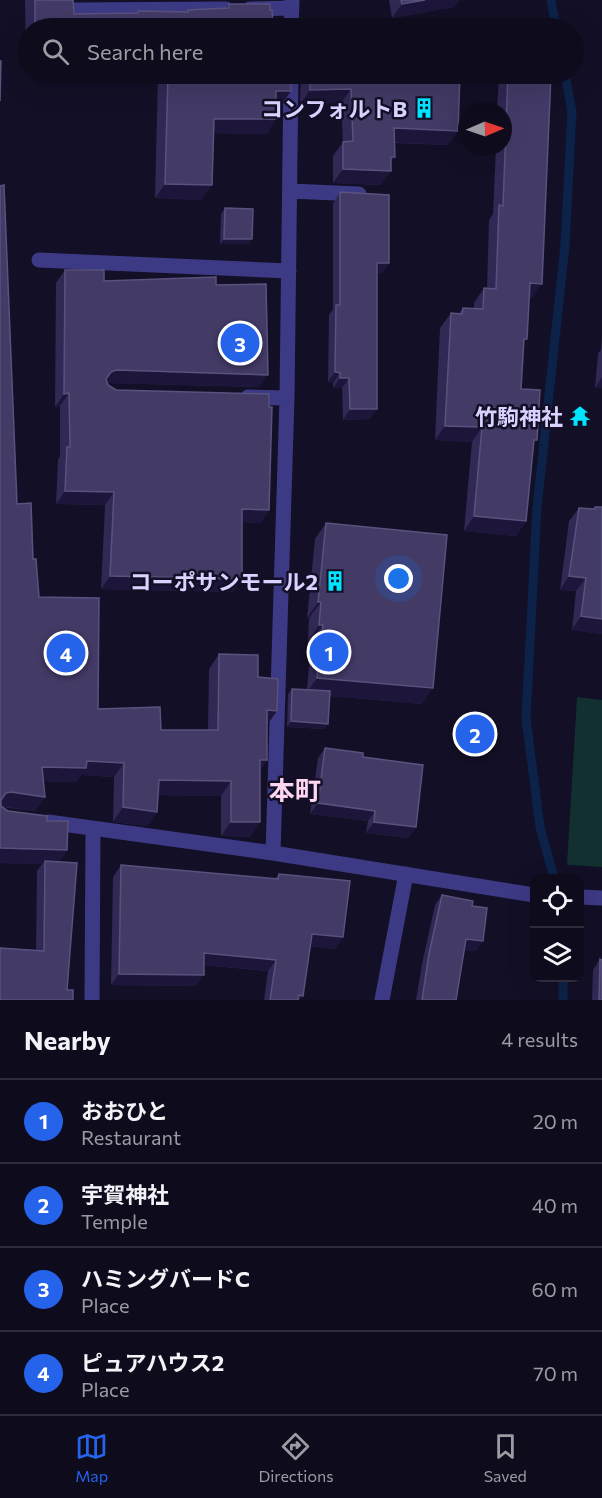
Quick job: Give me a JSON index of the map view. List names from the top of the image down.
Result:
{
  "districts": ["本町"],
  "places": {
    "building": ["コンフォルトB", "コーポサンモール2"],
    "temple": ["竹駒神社"]
  },
  "north": "right",
  "page": {
    "search": "Search here",
    "pins": [
      "3",
      "1",
      "4",
      "2"
    ],
    "heading": ["Nearby", "4 results"],
    "list": [
      {
        "mark": "1",
        "name": "おおひと",
        "note": "Restaurant",
        "value": "20 m"
      },
      {
        "mark": "2",
        "name": "宇賀神社",
        "note": "Temple",
        "value": "40 m"
      },
      {
        "mark": "3",
        "name": "ハミングバードC",
        "note": "Place",
        "value": "60 m"
      },
      {
        "mark": "4",
        "name": "ピュアハウス2",
        "note": "Place",
        "value": "70 m"
      }
    ],
    "nav": ["Map", "Directions", "Saved"]
  }
}
